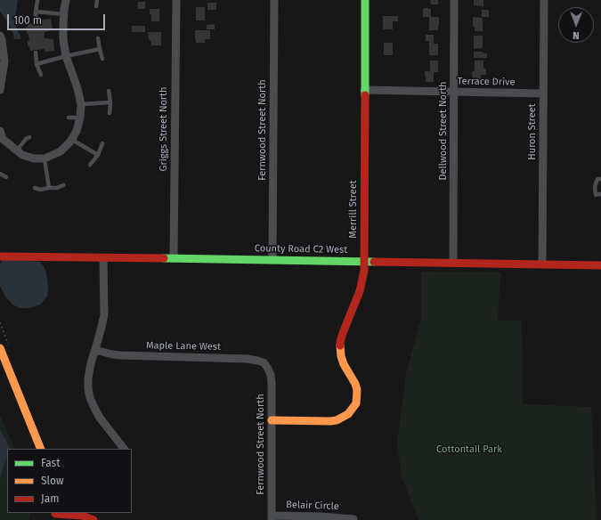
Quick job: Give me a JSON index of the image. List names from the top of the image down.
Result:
{
  "streets": {
    "street": [
      "Terrace Drive",
      "Griggs Street North",
      "Fernwood Street North",
      "Dellwood Street North",
      "Huron Street",
      "Merrill Street",
      "County Road C2 West",
      "Maple Lane West",
      "Belair Circle"
    ]
  },
  "crossings": [
    ["Terrace Drive", "Dellwood Street North"],
    ["Terrace Drive", "Huron Street"],
    ["Terrace Drive", "Merrill Street"],
    ["Griggs Street North", "County Road C2 West"],
    ["Fernwood Street North", "Merrill Street"],
    ["Fernwood Street North", "County Road C2 West"],
    ["Fernwood Street North", "Maple Lane West"],
    ["Fernwood Street North", "Belair Circle"],
    ["Dellwood Street North", "County Road C2 West"],
    ["Huron Street", "County Road C2 West"],
    ["Merrill Street", "County Road C2 West"]
  ],
  "parks": ["Cottontail Park"],
  "legend": ["Fast", "Slow", "Jam"],
  "scale_bar": "100 m",
  "north": "bottom"
}
